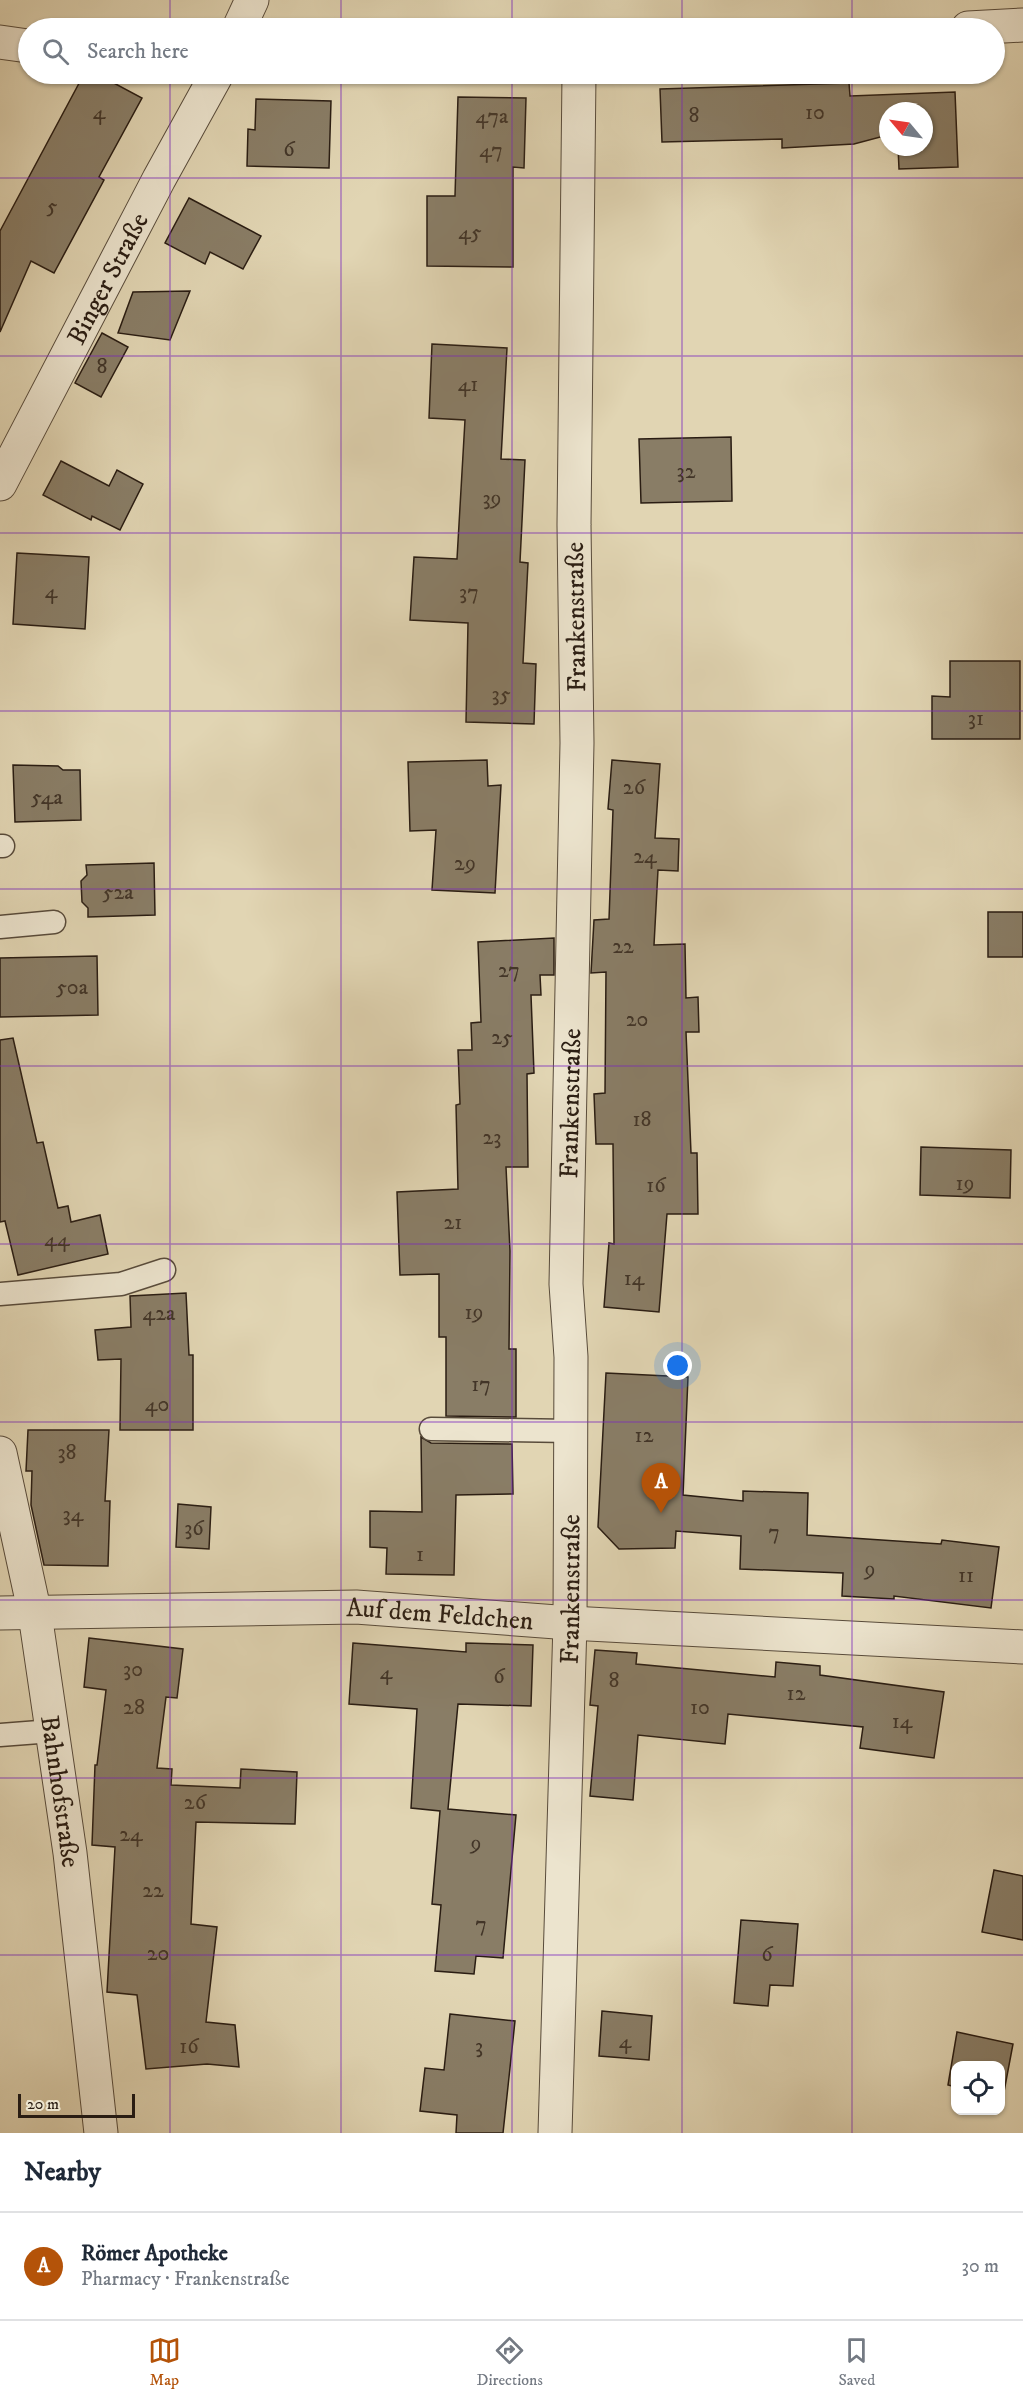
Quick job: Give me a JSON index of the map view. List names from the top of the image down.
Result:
{
  "streets": {
    "street": [
      "Binger Straße",
      "Frankenstraße",
      "Auf dem Feldchen",
      "Bahnhofstraße"
    ]
  },
  "crossings": [
    ["Frankenstraße", "Auf dem Feldchen"],
    ["Auf dem Feldchen", "Bahnhofstraße"]
  ],
  "house_numbers": [
    "4",
    "10",
    "8",
    "47a",
    "6",
    "47",
    "5",
    "45",
    "8",
    "41",
    "32",
    "39",
    "4",
    "37",
    "35",
    "31",
    "26",
    "54a",
    "24",
    "29",
    "52a",
    "22",
    "27",
    "50a",
    "20",
    "25",
    "18",
    "23",
    "19",
    "16",
    "21",
    "44",
    "14",
    "19",
    "42a",
    "17",
    "40",
    "12",
    "38",
    "34",
    "36",
    "7",
    "1",
    "9",
    "11",
    "30",
    "4",
    "6",
    "8",
    "12",
    "28",
    "10",
    "14",
    "26",
    "24",
    "9",
    "22",
    "7",
    "20",
    "6",
    "4",
    "16",
    "3"
  ],
  "scale_bar": "20 m",
  "north": "top left",
  "page": {
    "search": "Search here",
    "pins": "A",
    "scale": "20 m",
    "heading": "Nearby",
    "list": [
      {
        "mark": "A",
        "name": "Römer Apotheke",
        "note": "Pharmacy · Frankenstraße",
        "value": "30 m"
      }
    ],
    "nav": ["Map", "Directions", "Saved"]
  }
}
